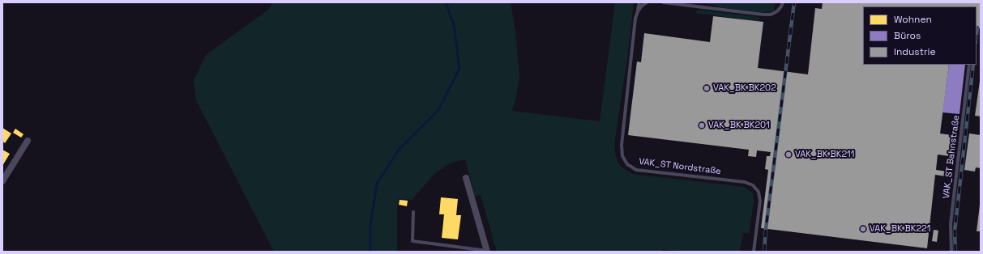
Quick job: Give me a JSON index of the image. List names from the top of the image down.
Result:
{
  "streets": {
    "lane": ["VAK_ST Bahnstraße", "VAK_ST Nordstraße"]
  },
  "places": [
    "VAK_BK BK202",
    "VAK_BK BK201",
    "VAK_BK BK211",
    "VAK_BK BK221"
  ],
  "legend": ["Wohnen", "Büros", "Industrie"]
}
